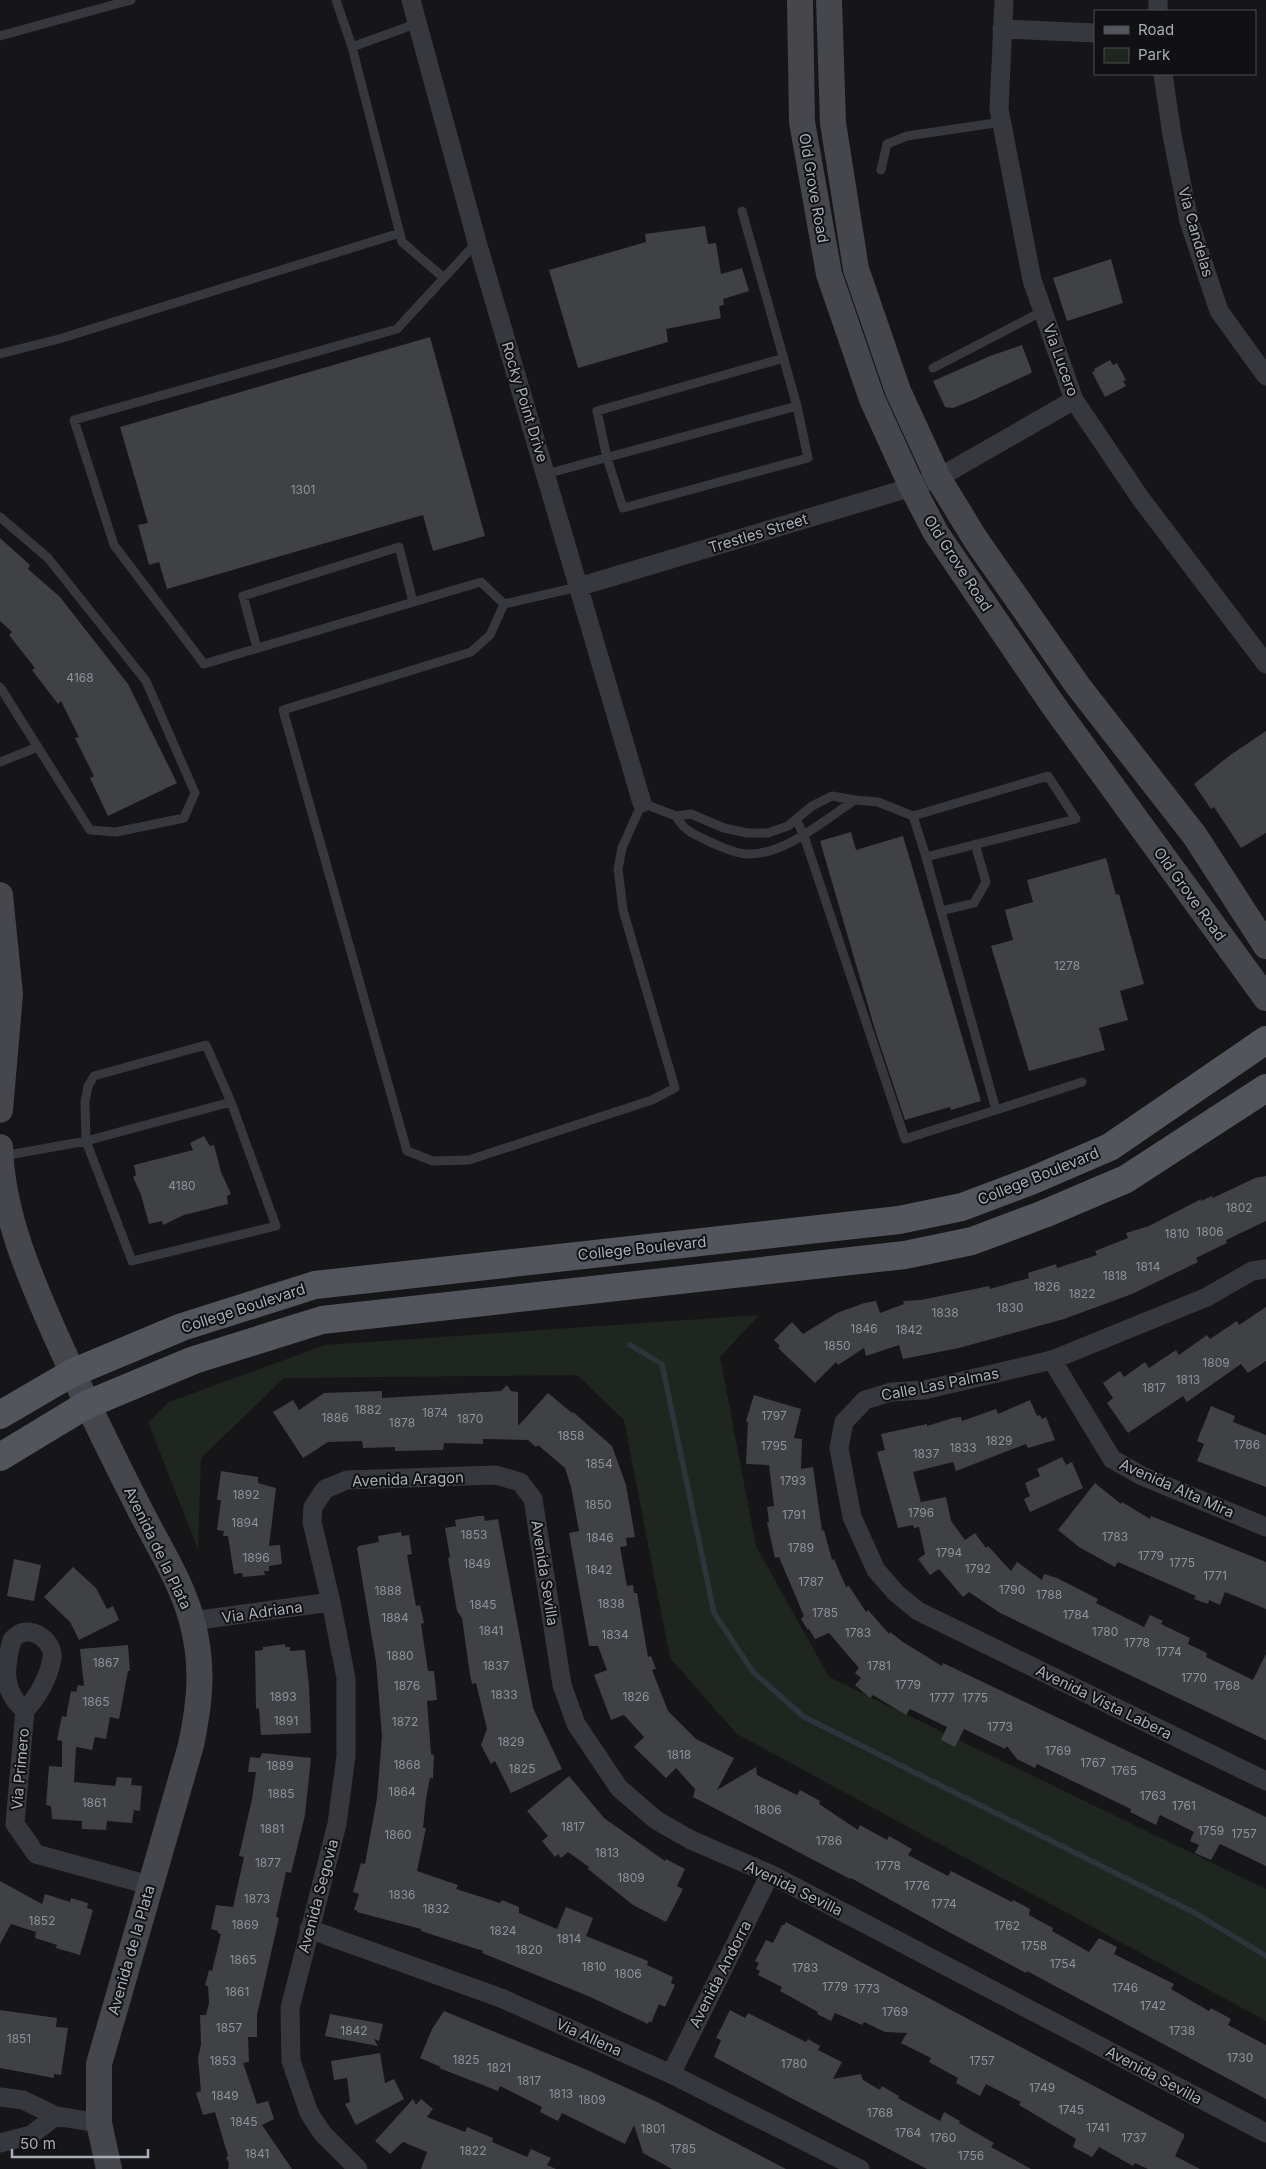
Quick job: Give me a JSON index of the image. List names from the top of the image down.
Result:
{
  "streets": {
    "main road": ["Old Grove Road", "College Boulevard", "Avenida de la Plata"],
    "street": [
      "Via Candelas",
      "Via Lucero",
      "Rocky Point Drive",
      "Trestles Street",
      "Calle Las Palmas",
      "Avenida Aragon",
      "Avenida Alta Mira",
      "Avenida Sevilla",
      "Via Adriana",
      "Avenida Vista Labera",
      "Via Primero",
      "Avenida Segovia",
      "Avenida Andorra",
      "Via Allena"
    ]
  },
  "crossings": [
    ["Old Grove Road", "Trestles Street"],
    ["Via Lucero", "Trestles Street"],
    ["Rocky Point Drive", "Trestles Street"],
    ["College Boulevard", "Avenida de la Plata"],
    ["Calle Las Palmas", "Avenida Alta Mira"],
    ["Calle Las Palmas", "Avenida Vista Labera"],
    ["Avenida Aragon", "Avenida Sevilla"],
    ["Avenida Aragon", "Via Adriana"],
    ["Avenida Aragon", "Avenida Segovia"],
    ["Avenida de la Plata", "Via Adriana"],
    ["Avenida de la Plata", "Via Primero"],
    ["Avenida Sevilla", "Avenida Andorra"],
    ["Via Adriana", "Avenida Segovia"],
    ["Avenida Segovia", "Via Allena"],
    ["Avenida Andorra", "Via Allena"]
  ],
  "house_numbers": [
    "1301",
    "4168",
    "1278",
    "4180",
    "1802",
    "1806",
    "1810",
    "1814",
    "1818",
    "1826",
    "1822",
    "1830",
    "1838",
    "1846",
    "1842",
    "1850",
    "1809",
    "1813",
    "1817",
    "1882",
    "1874",
    "1797",
    "1886",
    "1870",
    "1878",
    "1858",
    "1829",
    "1786",
    "1795",
    "1833",
    "1837",
    "1854",
    "1793",
    "1892",
    "1850",
    "1796",
    "1791",
    "1894",
    "1853",
    "1783",
    "1846",
    "1789",
    "1794",
    "1779",
    "1896",
    "1775",
    "1849",
    "1792",
    "1842",
    "1771",
    "1787",
    "1790",
    "1888",
    "1788",
    "1838",
    "1845",
    "1785",
    "1784",
    "1884",
    "1841",
    "1780",
    "1783",
    "1834",
    "1778",
    "1774",
    "1880",
    "1867",
    "1837",
    "1781",
    "1770",
    "1779",
    "1876",
    "1768",
    "1833",
    "1893",
    "1826",
    "1777",
    "1775",
    "1865",
    "1891",
    "1872",
    "1773",
    "1829",
    "1769",
    "1818",
    "1767",
    "1868",
    "1889",
    "1825",
    "1765",
    "1864",
    "1885",
    "1763",
    "1861",
    "1761",
    "1806",
    "1817",
    "1881",
    "1759",
    "1757",
    "1860",
    "1786",
    "1813",
    "1877",
    "1778",
    "1809",
    "1776",
    "1836",
    "1873",
    "1774",
    "1832",
    "1852",
    "1869",
    "1762",
    "1824",
    "1814",
    "1758",
    "1820",
    "1865",
    "1754",
    "1810",
    "1783",
    "1806",
    "1779",
    "1746",
    "1773",
    "1861",
    "1742",
    "1769",
    "1857",
    "1842",
    "1738",
    "1851",
    "1730",
    "1825",
    "1853",
    "1757",
    "1780",
    "1821",
    "1817",
    "1749",
    "1813",
    "1849",
    "1809",
    "1745",
    "1768",
    "1845",
    "1741",
    "1801",
    "1764",
    "1760",
    "1737",
    "1785",
    "1822",
    "1841",
    "1756"
  ],
  "legend": ["Road", "Park"],
  "scale_bar": "50 m"
}
